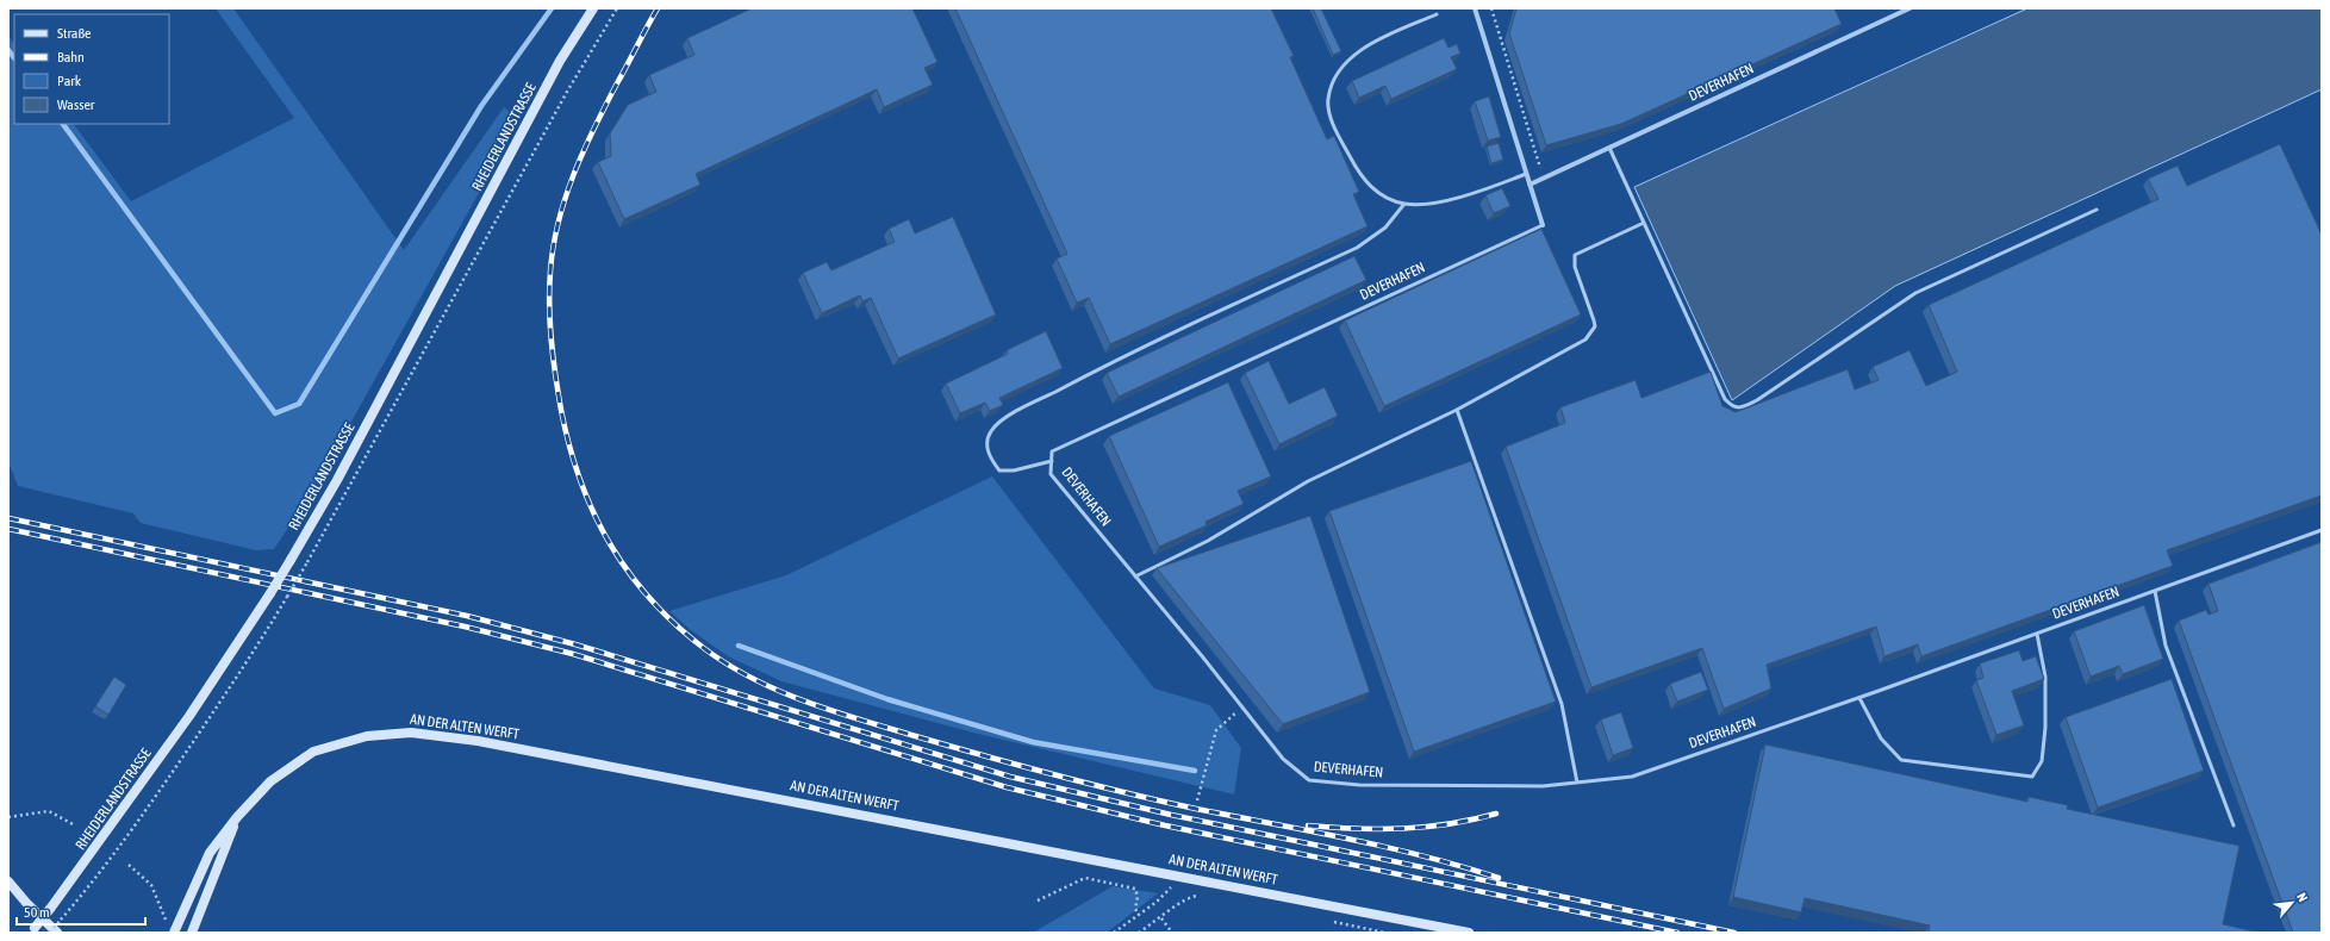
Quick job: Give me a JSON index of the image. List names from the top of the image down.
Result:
{
  "streets": {
    "street": ["DEVERHAFEN", "RHEIDERLANDSTRASSE", "AN DER ALTEN WERFT"]
  },
  "legend": [
    "Straße",
    "Bahn",
    "Park",
    "Wasser"
  ],
  "scale_bar": "50 m",
  "north": "top right"
}
